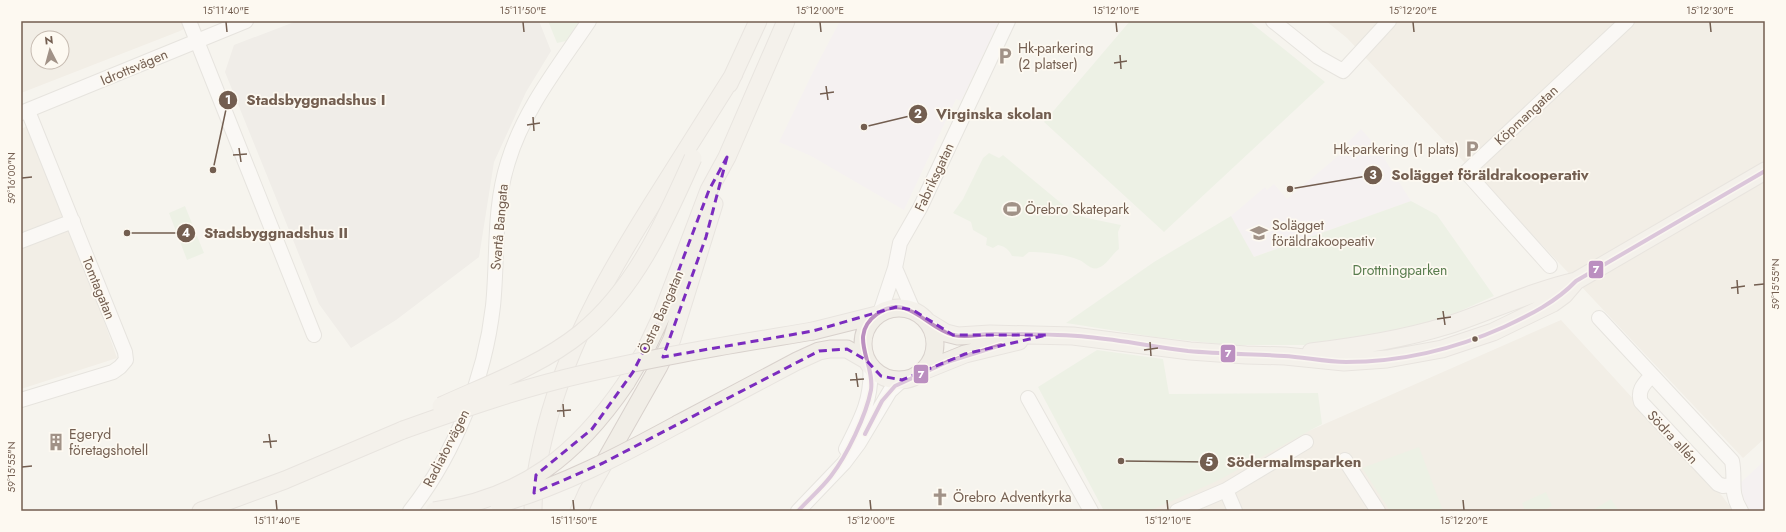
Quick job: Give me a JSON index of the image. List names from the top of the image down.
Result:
{
  "streets": {
    "main road": ["Östra Bangatan"],
    "street": [
      "Idrottsvägen",
      "Köpmangatan",
      "Fabriksgatan",
      "Svartå Bangata",
      "Tomtagatan",
      "Södra allén",
      "Radiatorvägen"
    ]
  },
  "crossings": [
    ["Idrottsvägen", "Tomtagatan"],
    ["Svartå Bangata", "Radiatorvägen"]
  ],
  "parks": ["Drottningparken"],
  "places": {
    "parking": ["Hk-parkering (2 platser)", "Hk-parkering (1 plats)"],
    "other": [
      "Virginska skolan",
      "Stadsbyggnadshus I",
      "Solägget föräldrakooperativ",
      "Stadsbyggnadshus II",
      "Södermalmsparken"
    ],
    "sports": ["Örebro Skatepark"],
    "school or university": ["Solägget föräldrakoopeativ"],
    "building": ["Egeryd företagshotell"],
    "church": ["Örebro Adventkyrka"]
  },
  "lines": ["transit line 7"],
  "north": "top",
  "coordinates": [
    "15°11'40\"E",
    "15°11'50\"E",
    "15°12'00\"E",
    "15°12'10\"E",
    "15°12'20\"E",
    "15°12'30\"E",
    "59°16'00\"N",
    "59°15'55\"N"
  ]
}
